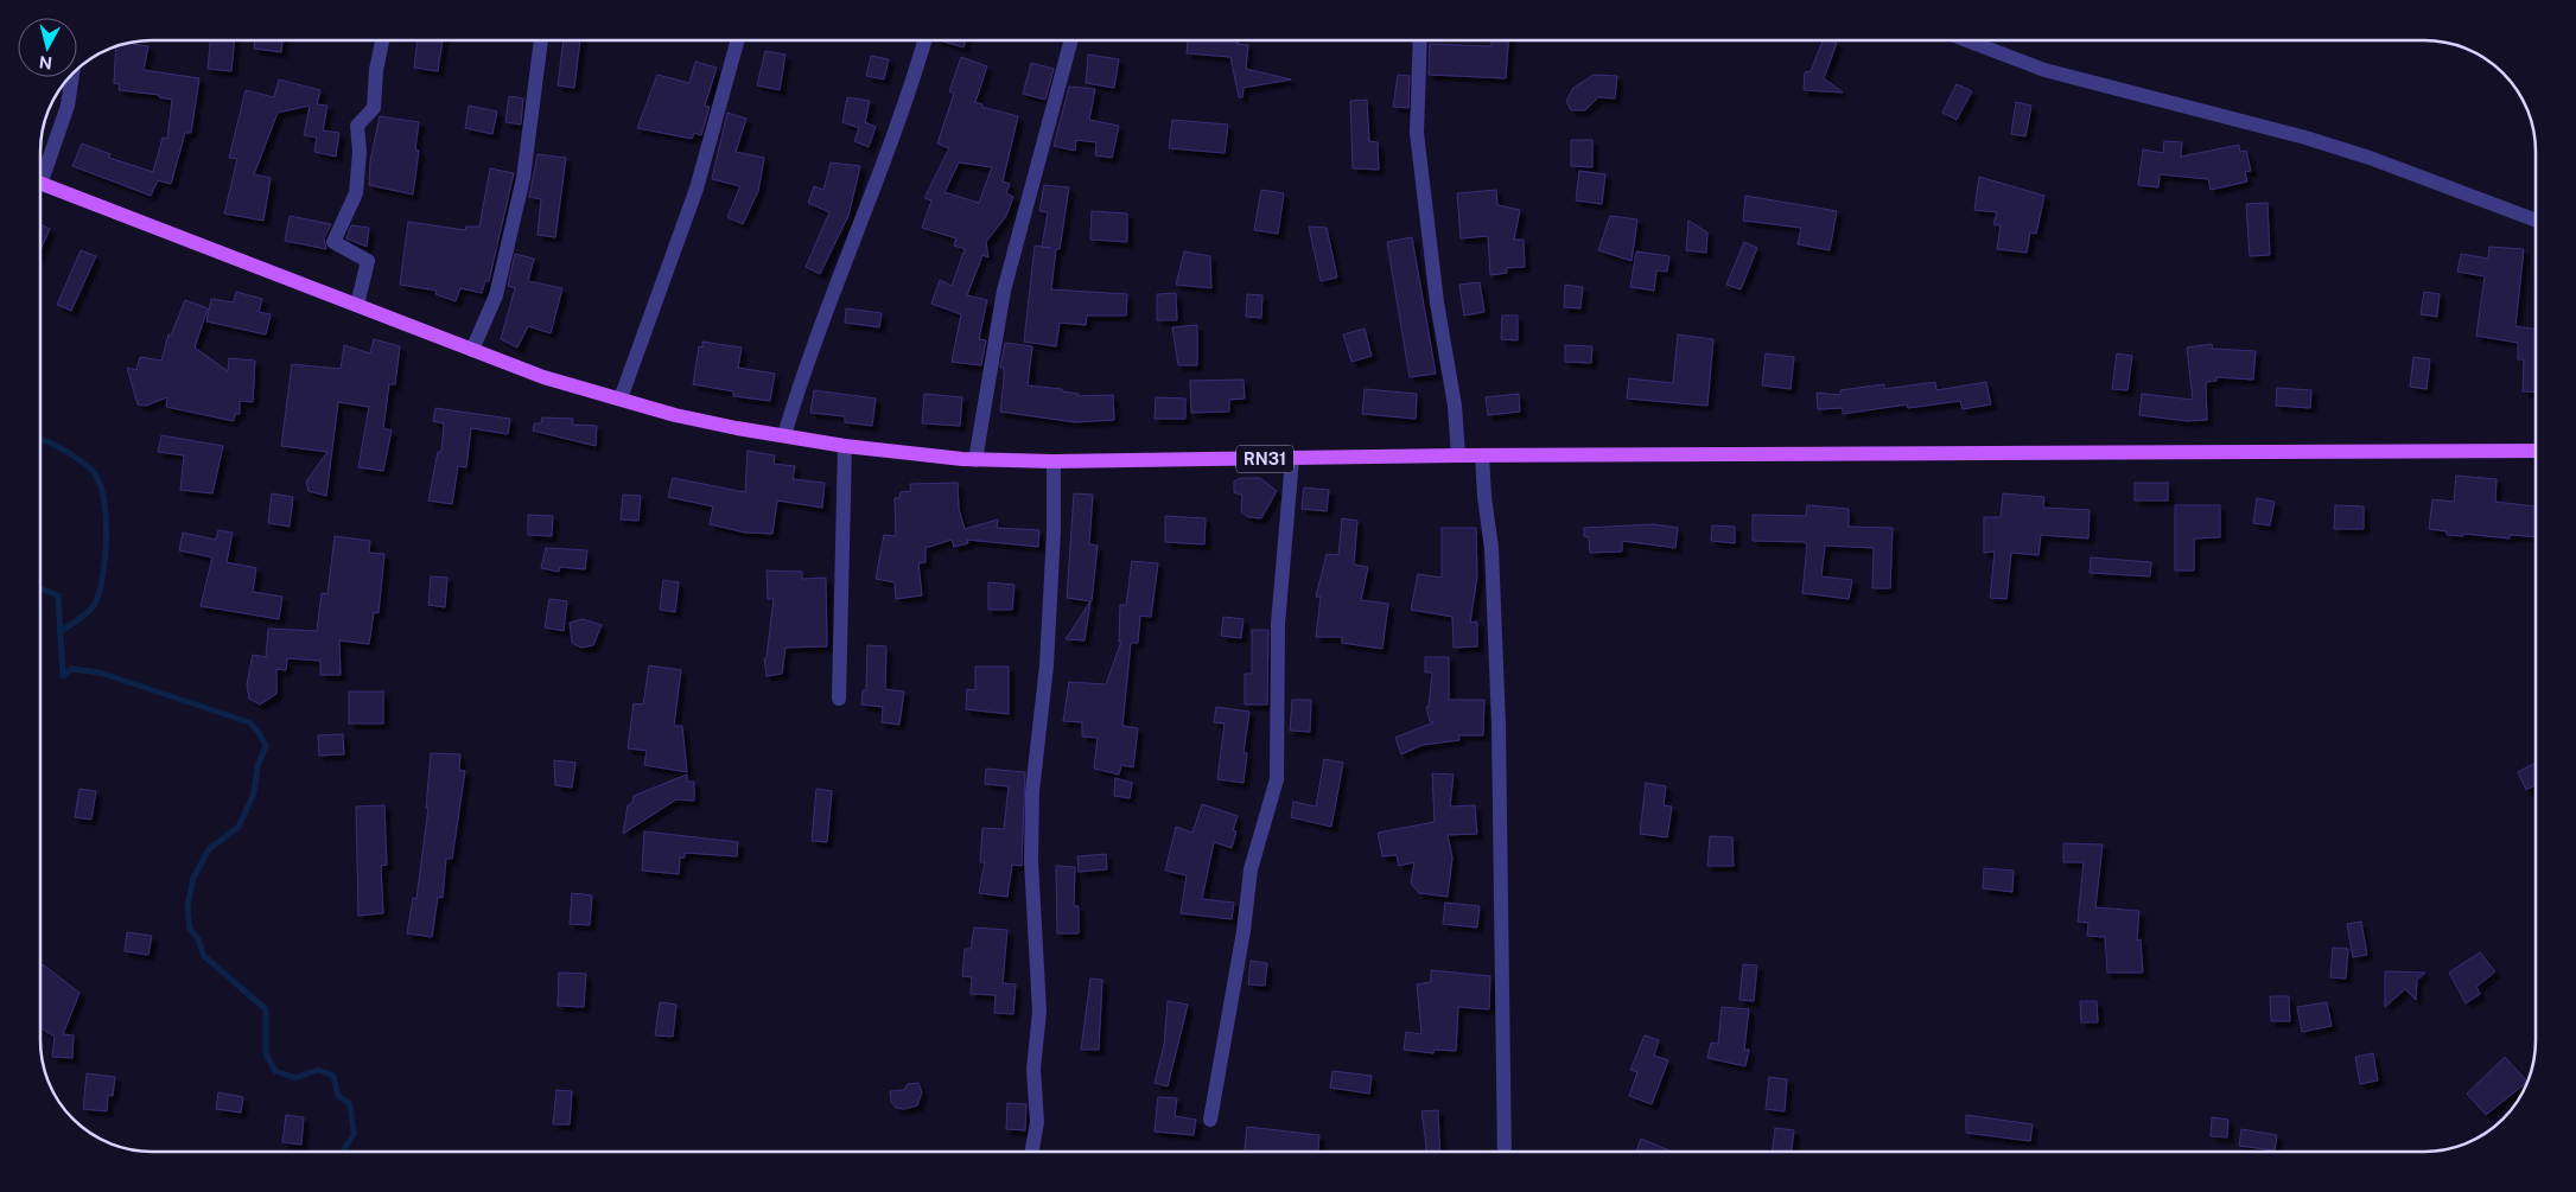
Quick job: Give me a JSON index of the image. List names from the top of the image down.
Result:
{
  "streets": {
    "main road": ["RN31"]
  },
  "north": "bottom"
}
